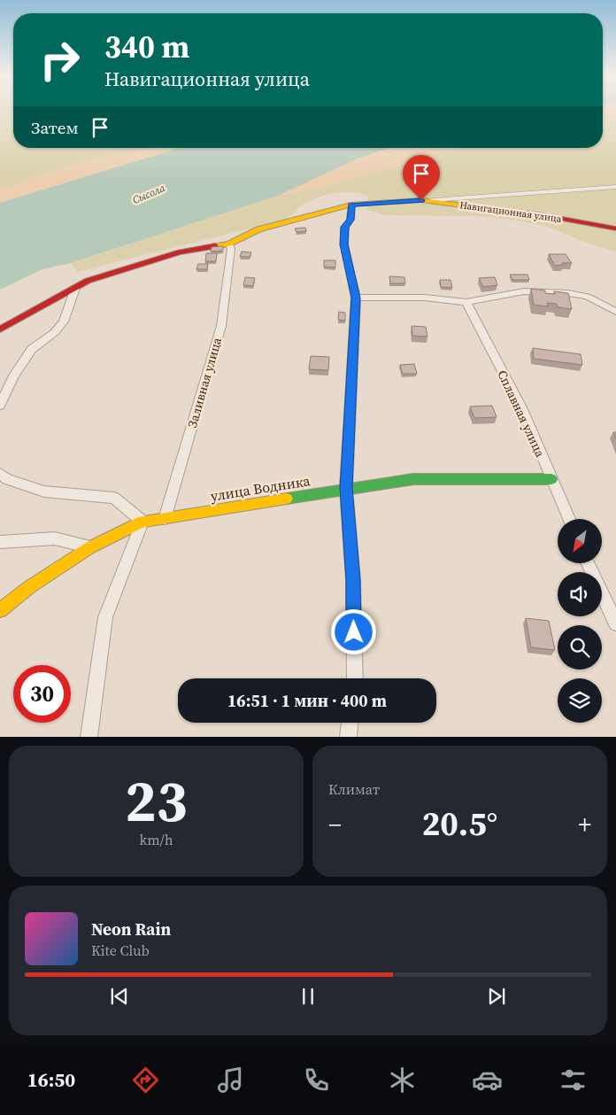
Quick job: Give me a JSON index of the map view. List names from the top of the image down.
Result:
{
  "streets": {
    "street": [
      "Навигационная улица",
      "Заливная улица",
      "Сплавная улица",
      "улица Водника"
    ]
  },
  "crossings": [
    ["Навигационная улица", "Заливная улица"],
    ["Заливная улица", "улица Водника"],
    ["Сплавная улица", "улица Водника"]
  ],
  "water": ["Сысола"],
  "north": "bottom left",
  "page": {
    "turn": ["340 m", "Навигационная улица"],
    "then": "Затем",
    "limit": "30",
    "trip": "16:51 · 1 мин · 400 m",
    "tile": [
      ["23", "km/h"],
      "Климат"
    ],
    "heat": ["−", "20.5°", "+"],
    "song": ["Neon Rain", "Kite Club"],
    "tabs": "16:50"
  }
}
